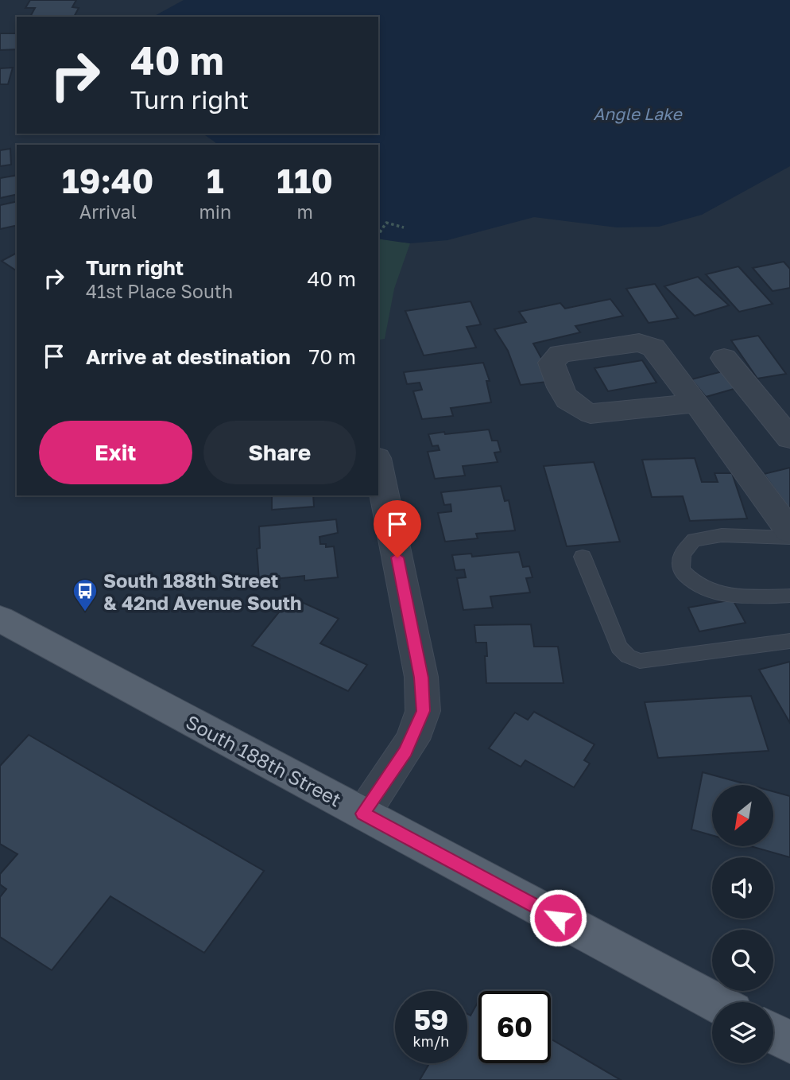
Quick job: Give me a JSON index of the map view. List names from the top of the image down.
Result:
{
  "streets": {
    "main road": ["South 188th Street"]
  },
  "water": ["Angle Lake"],
  "places": {
    "bus stop": ["South 188th Street & 42nd Avenue South"]
  },
  "north": "bottom left",
  "page": {
    "turn": ["40 m", "Turn right"],
    "eta": [
      "19:40",
      "Arrival",
      "1",
      "min",
      "110",
      "m"
    ],
    "list": [
      {
        "name": "Turn right",
        "note": "41st Place South",
        "value": "40 m"
      },
      {
        "name": "Arrive at destination",
        "value": "70 m"
      }
    ],
    "buttons": ["Exit", "Share"],
    "speed": "59 km/h",
    "limit": "60"
  }
}
